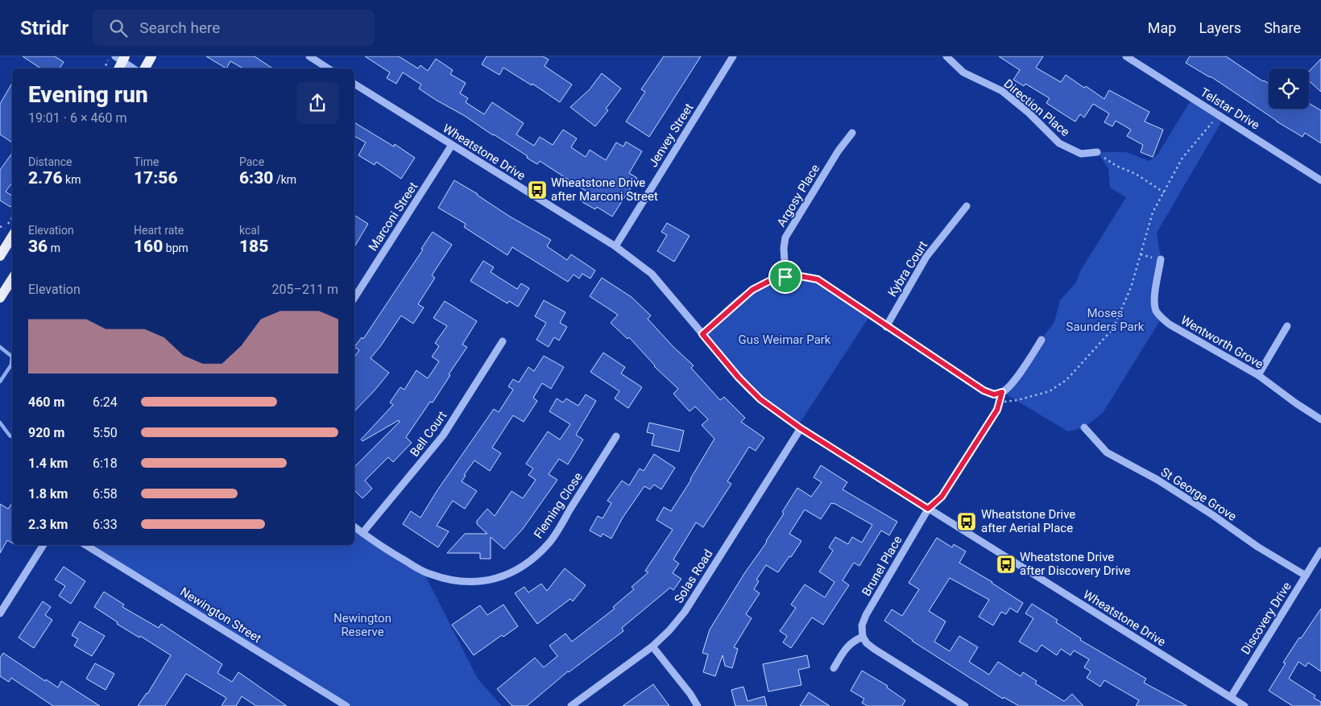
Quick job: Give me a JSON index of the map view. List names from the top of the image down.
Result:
{
  "streets": {
    "street": [
      "Direction Place",
      "Telstar Drive",
      "Jenvey Street",
      "Wheatstone Drive",
      "Argosy Place",
      "Marconi Street",
      "Kybra Court",
      "Wentworth Grove",
      "Bell Court",
      "St George Grove",
      "Fleming Close",
      "Brunel Place",
      "Solas Road",
      "Newington Street",
      "Discovery Drive"
    ]
  },
  "crossings": [
    ["Jenvey Street", "Wheatstone Drive"],
    ["Wheatstone Drive", "Marconi Street"],
    ["Wheatstone Drive", "Brunel Place"],
    ["Wheatstone Drive", "Solas Road"],
    ["Wheatstone Drive", "Discovery Drive"],
    ["Bell Court", "Fleming Close"],
    ["St George Grove", "Discovery Drive"]
  ],
  "parks": ["Moses Saunders Park", "Gus Weimar Park", "Newington Reserve"],
  "places": {
    "bus stop": ["Wheatstone Drive after Marconi Street", "Wheatstone Drive after Aerial Place", "Wheatstone Drive after Discovery Drive"]
  },
  "page": {
    "header": "Stridr",
    "search": "Search here",
    "nav": ["Map", "Layers", "Share"],
    "heading": ["Evening run", "19:01 · 6 × 460 m"],
    "stats": [
      ["Distance", "2.76 km"],
      ["Time", "17:56"],
      ["Pace", "6:30 /km"],
      ["Elevation", "36 m"],
      ["Heart rate", "160 bpm"],
      ["kcal", "185"]
    ],
    "chart": ["Elevation", "205–211 m"],
    "list": [
      {
        "name": "460 m",
        "note": "6:24"
      },
      {
        "name": "920 m",
        "note": "5:50"
      },
      {
        "name": "1.4 km",
        "note": "6:18"
      },
      {
        "name": "1.8 km",
        "note": "6:58"
      },
      {
        "name": "2.3 km",
        "note": "6:33"
      }
    ]
  }
}
